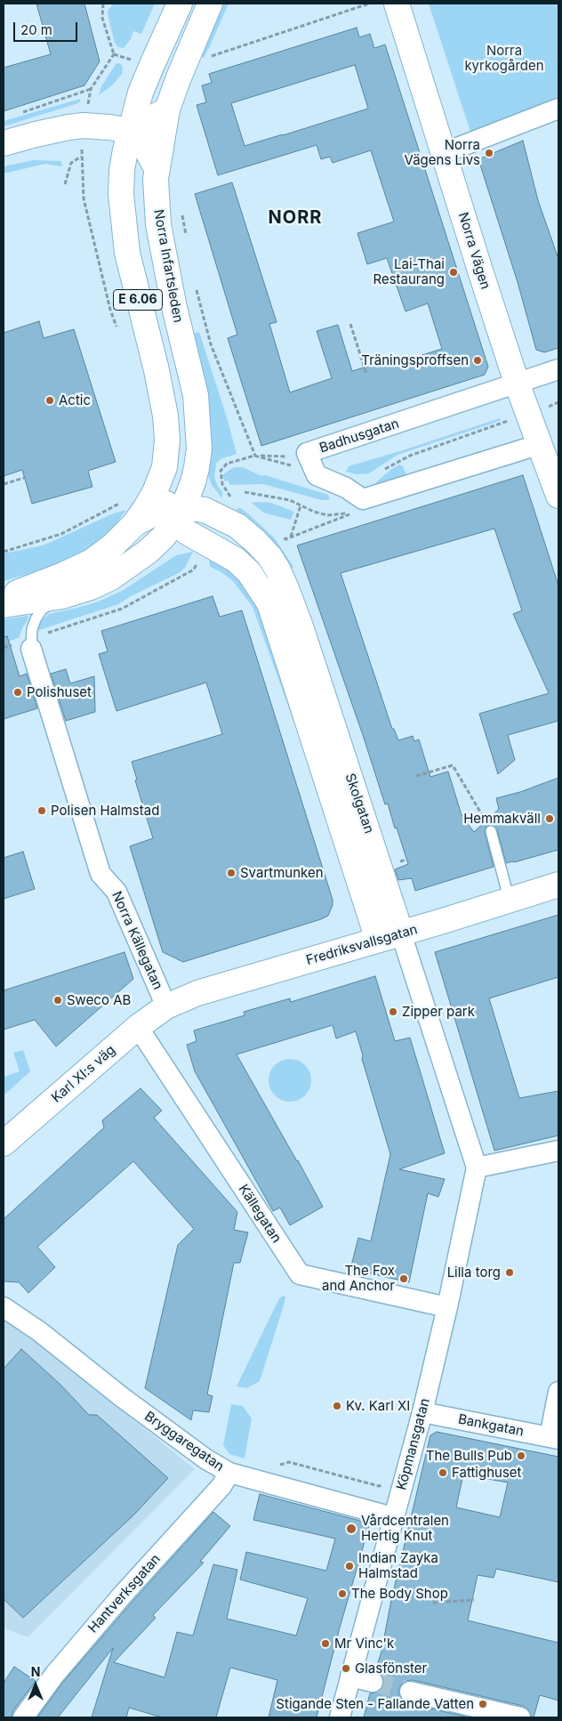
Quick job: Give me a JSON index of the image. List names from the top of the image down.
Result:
{
  "streets": {
    "main road": [
      "Norra Vägen",
      "Norra Infartsleden",
      "E 6.06",
      "Skolgatan",
      "Fredriksvallsgatan",
      "Karl XI:s väg"
    ],
    "street": [
      "Badhusgatan",
      "Norra Källegatan",
      "Källegatan",
      "Bankgatan",
      "Bryggaregatan",
      "Köpmansgatan",
      "Hantverksgatan"
    ]
  },
  "crossings": [
    ["Norra Vägen", "Badhusgatan"],
    ["Norra Infartsleden", "E 6.06"],
    ["Norra Infartsleden", "Skolgatan"],
    ["E 6.06", "Skolgatan"],
    ["Skolgatan", "Fredriksvallsgatan"],
    ["Skolgatan", "Köpmansgatan"],
    ["Norra Källegatan", "Fredriksvallsgatan"],
    ["Norra Källegatan", "Karl XI:s väg"],
    ["Fredriksvallsgatan", "Karl XI:s väg"],
    ["Karl XI:s väg", "Källegatan"],
    ["Källegatan", "Köpmansgatan"],
    ["Bankgatan", "Köpmansgatan"],
    ["Bryggaregatan", "Köpmansgatan"],
    ["Bryggaregatan", "Hantverksgatan"]
  ],
  "districts": ["NORR"],
  "parks": ["Norra kyrkogården"],
  "places": [
    "Norra Vägens Livs",
    "Lai-Thai Restaurang",
    "Träningsproffsen",
    "Actic",
    "Polishuset",
    "Polisen Halmstad",
    "Hemmakväll",
    "Svartmunken",
    "Sweco AB",
    "Zipper park",
    "Lilla torg",
    "The Fox and Anchor",
    "Kv. Karl XI",
    "The Bulls Pub",
    "Fattighuset",
    "Vårdcentralen Hertig Knut",
    "Indian Zayka Halmstad",
    "The Body Shop",
    "Mr Vinc'k",
    "Glasfönster",
    "Stigande Sten - Fallande Vatten"
  ],
  "scale_bar": "20 m",
  "north": "top"
}
